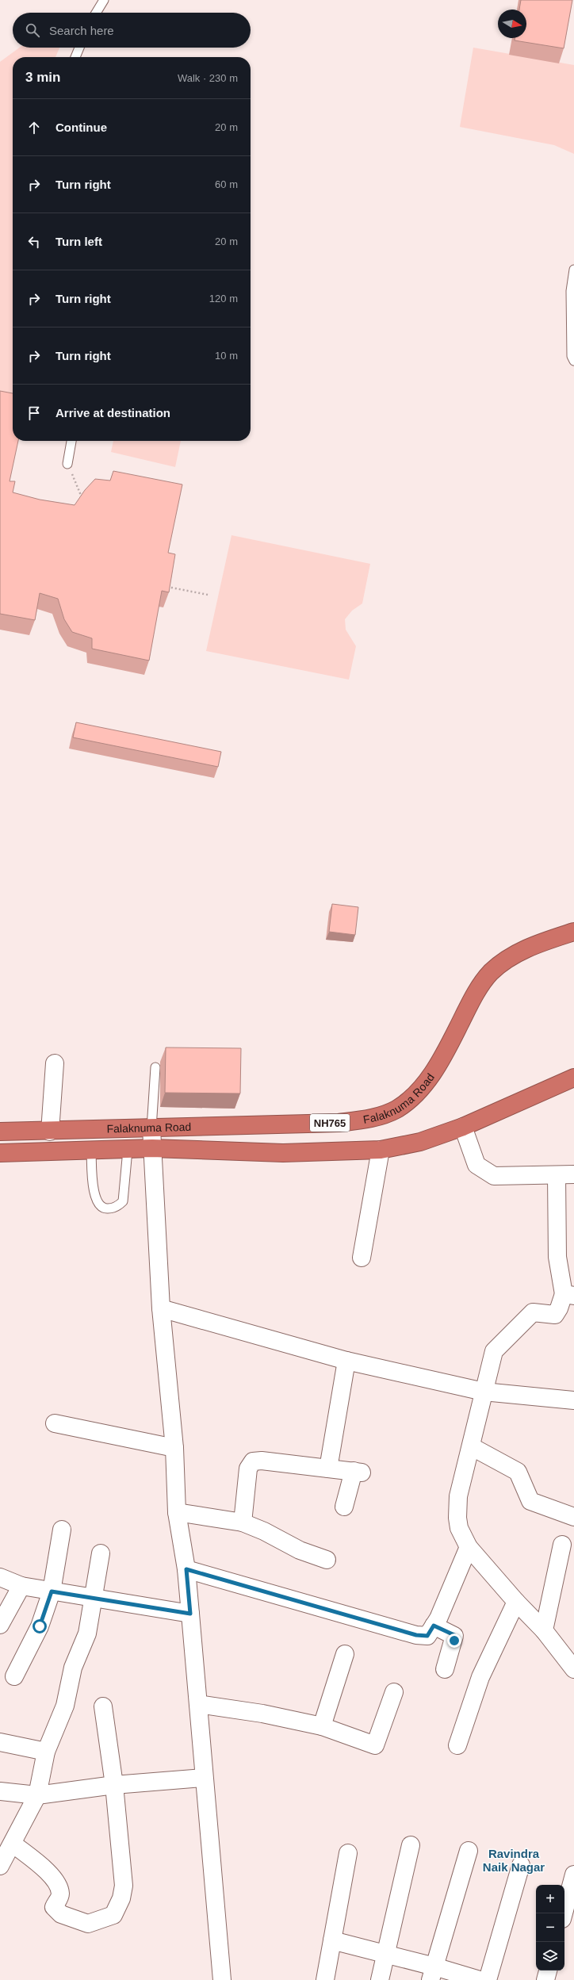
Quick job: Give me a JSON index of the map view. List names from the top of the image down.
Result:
{
  "streets": {
    "highway": ["Falaknuma Road", "NH765"]
  },
  "districts": ["Ravindra Naik Nagar"],
  "north": "right",
  "page": {
    "search": "Search here",
    "heading": ["3 min", "Walk · 230 m"],
    "list": [
      ["Continue", "20 m"],
      ["Turn right", "60 m"],
      ["Turn left", "20 m"],
      ["Turn right", "120 m"],
      ["Turn right", "10 m"],
      "Arrive at destination"
    ],
    "map_buttons": ["+", "−"]
  }
}
